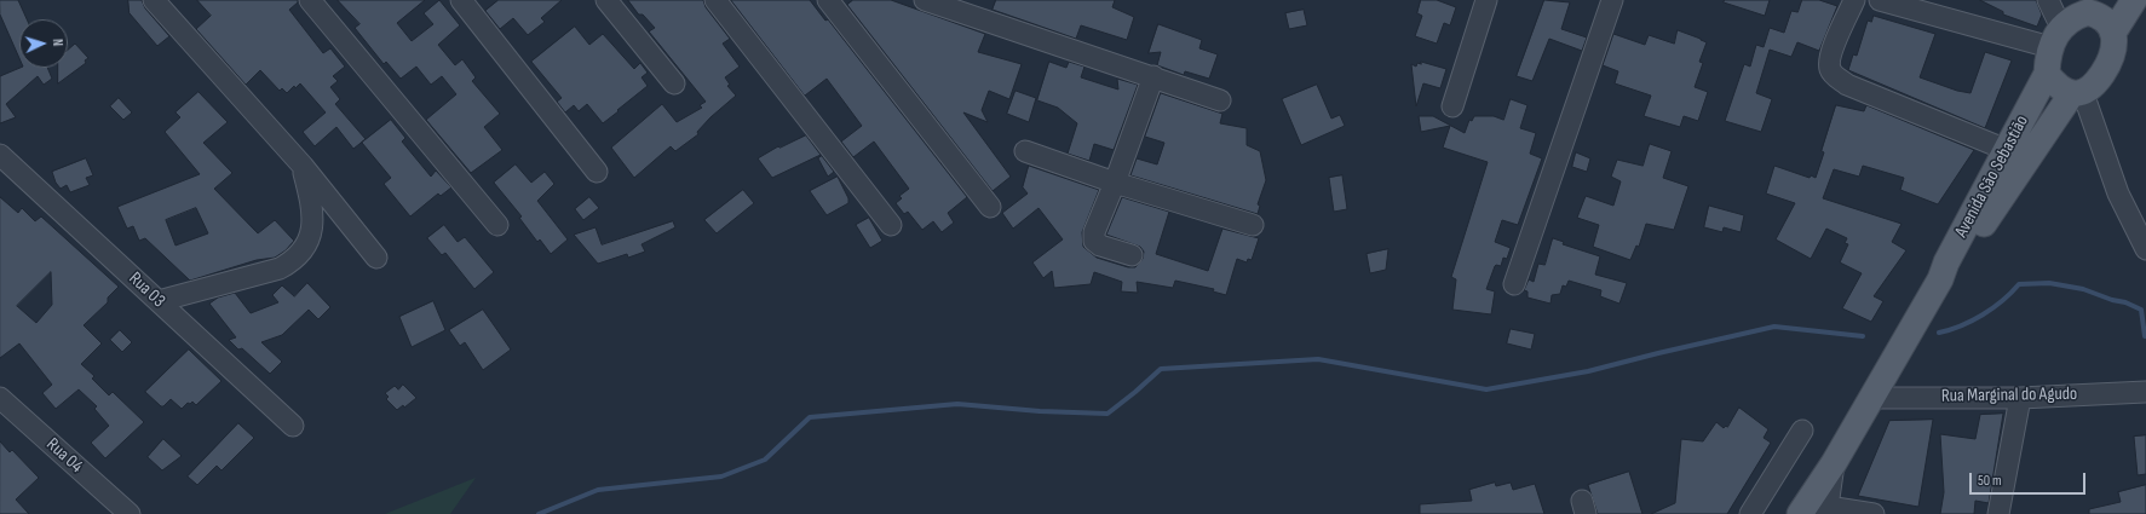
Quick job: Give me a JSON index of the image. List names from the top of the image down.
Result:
{
  "streets": {
    "main road": ["Avenida São Sebastião"],
    "street": ["Rua 03", "Rua Marginal do Agudo", "Rua 04"]
  },
  "crossings": [
    ["Avenida São Sebastião", "Rua Marginal do Agudo"]
  ],
  "scale_bar": "50 m",
  "north": "right"
}
